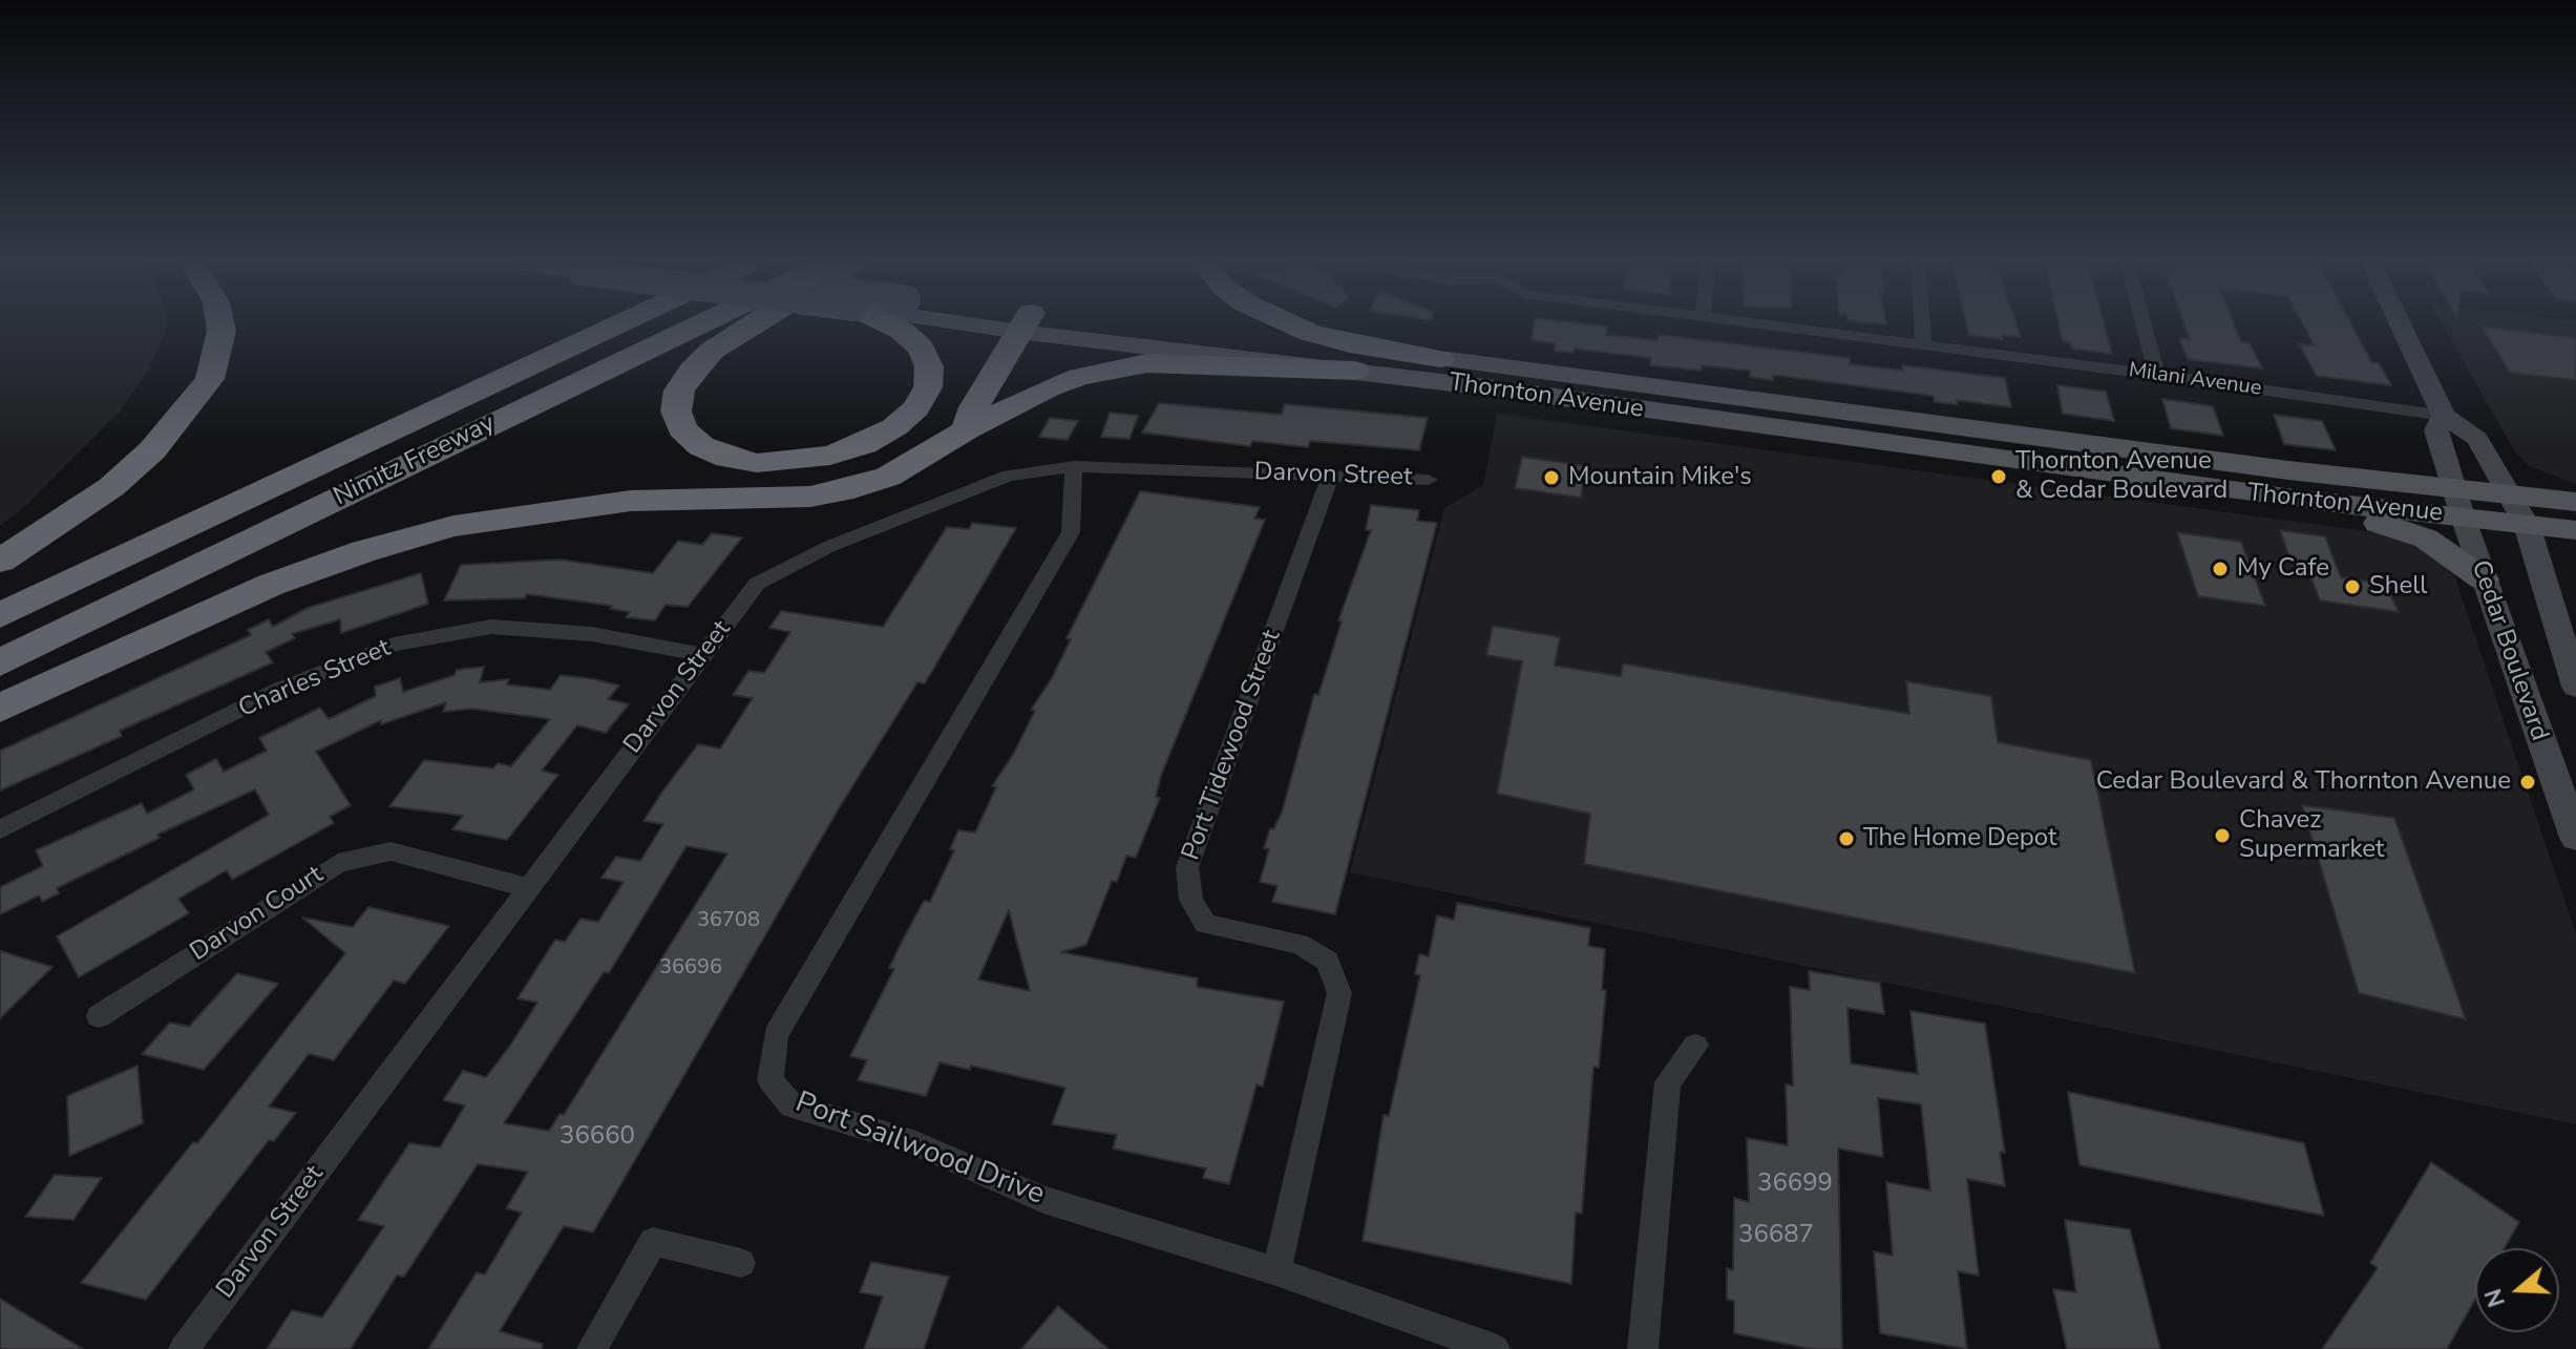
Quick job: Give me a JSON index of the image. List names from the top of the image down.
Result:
{
  "streets": {
    "highway": ["Nimitz Freeway"],
    "main road": ["Thornton Avenue", "Cedar Boulevard"],
    "street": [
      "Milani Avenue",
      "Darvon Street",
      "Charles Street",
      "Port Tidewood Street",
      "Darvon Court",
      "Port Sailwood Drive"
    ]
  },
  "crossings": [
    ["Milani Avenue", "Cedar Boulevard"],
    ["Thornton Avenue", "Cedar Boulevard"],
    ["Darvon Street", "Charles Street"],
    ["Darvon Street", "Port Tidewood Street"],
    ["Darvon Street", "Darvon Court"],
    ["Darvon Street", "Port Sailwood Drive"],
    ["Port Tidewood Street", "Port Sailwood Drive"]
  ],
  "places": [
    "Thornton Avenue & Cedar Boulevard",
    "Mountain Mike's",
    "My Cafe",
    "Shell",
    "Cedar Boulevard & Thornton Avenue",
    "Chavez Supermarket",
    "The Home Depot"
  ],
  "house_numbers": [
    "36708",
    "36696",
    "36660",
    "36699",
    "36687"
  ],
  "north": "left"
}
